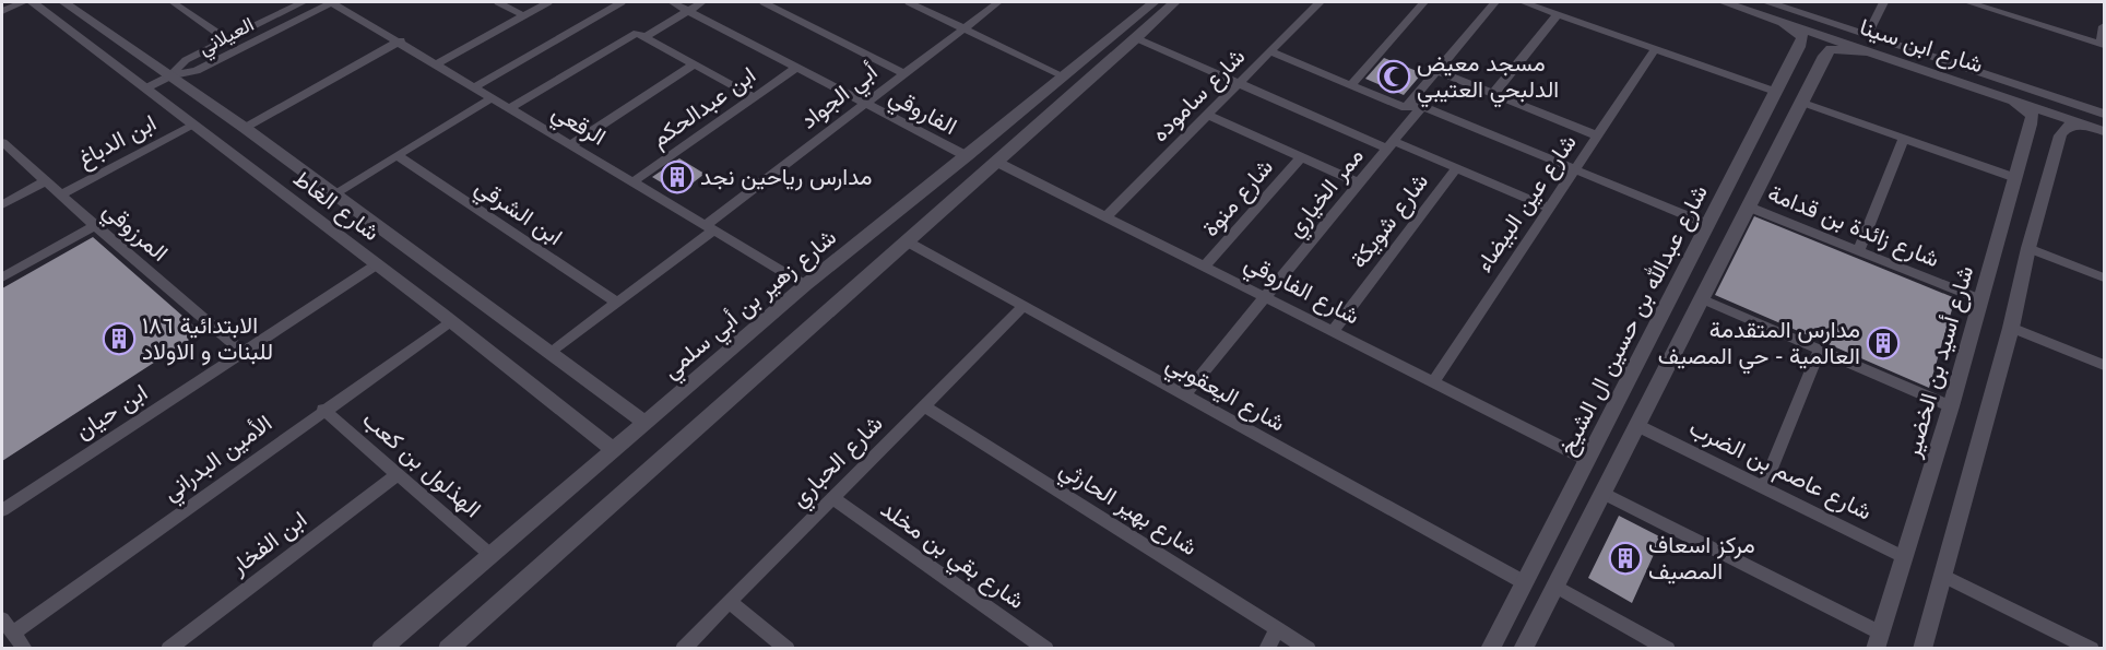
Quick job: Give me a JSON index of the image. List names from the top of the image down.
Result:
{
  "streets": {
    "street": [
      "العيلاني",
      "شارع ابن سينا",
      "شارع ساموده",
      "أبي الجواد",
      "ابن عبدالحكم",
      "الفاروقي",
      "الرقعي",
      "ابن الدباغ",
      "ممر الخياري",
      "شارع منوة",
      "شارع عين البيضاء",
      "شارع الغاط",
      "ابن الشرقي",
      "شارع شويكة",
      "شارع زائدة بن قدامة",
      "المرزوقي",
      "شارع الفاروقي",
      "شارع زهير بن أبي سلمي",
      "شارع عبدالله بن حسين ال الشيخ",
      "شارع أسيد بن الخضير",
      "شارع اليعقوبي",
      "ابن حيان",
      "الأمين البدراني",
      "شارع الحباري",
      "الهذلول بن كعب",
      "شارع عاصم بن الضرب",
      "شارع بهير الحارثي",
      "ابن الفخار",
      "شارع بقي بن مخلد"
    ]
  },
  "crossings": [
    ["العيلاني", "الرقعي"],
    ["العيلاني", "شارع الغاط"],
    ["شارع ساموده", "شارع الفاروقي"],
    ["أبي الجواد", "الفاروقي"],
    ["أبي الجواد", "الرقعي"],
    ["أبي الجواد", "شارع الغاط"],
    ["أبي الجواد", "ابن الشرقي"],
    ["ابن عبدالحكم", "الفاروقي"],
    ["ابن عبدالحكم", "الرقعي"],
    ["الفاروقي", "شارع زهير بن أبي سلمي"],
    ["الرقعي", "شارع زهير بن أبي سلمي"],
    ["ابن الدباغ", "شارع الغاط"],
    ["ابن الدباغ", "المرزوقي"],
    ["ممر الخياري", "شارع الفاروقي"],
    ["ممر الخياري", "شارع اليعقوبي"],
    ["شارع منوة", "شارع الفاروقي"],
    ["شارع عين البيضاء", "شارع الفاروقي"],
    ["شارع الغاط", "شارع زهير بن أبي سلمي"],
    ["شارع الغاط", "ابن حيان"],
    ["شارع الغاط", "الأمين البدراني"],
    ["شارع شويكة", "شارع الفاروقي"],
    ["شارع زائدة بن قدامة", "شارع أسيد بن الخضير"],
    ["المرزوقي", "ابن حيان"],
    ["شارع الفاروقي", "شارع عبدالله بن حسين ال الشيخ"],
    ["شارع زهير بن أبي سلمي", "الهذلول بن كعب"],
    ["شارع عبدالله بن حسين ال الشيخ", "شارع اليعقوبي"],
    ["شارع أسيد بن الخضير", "شارع عاصم بن الضرب"],
    ["شارع اليعقوبي", "شارع الحباري"],
    ["الأمين البدراني", "الهذلول بن كعب"],
    ["شارع الحباري", "شارع بهير الحارثي"],
    ["شارع الحباري", "شارع بقي بن مخلد"],
    ["الهذلول بن كعب", "ابن الفخار"]
  ],
  "places": {
    "mosque": ["مسجد معيض الدلبحي العتيبي"],
    "building": [
      "مدارس رياحين نجد",
      "الابتدائية ١٨٦ للبنات و الاولاد",
      "مدارس المتقدمة العالمية - حي المصيف",
      "مركز اسعاف المصيف"
    ]
  }
}
